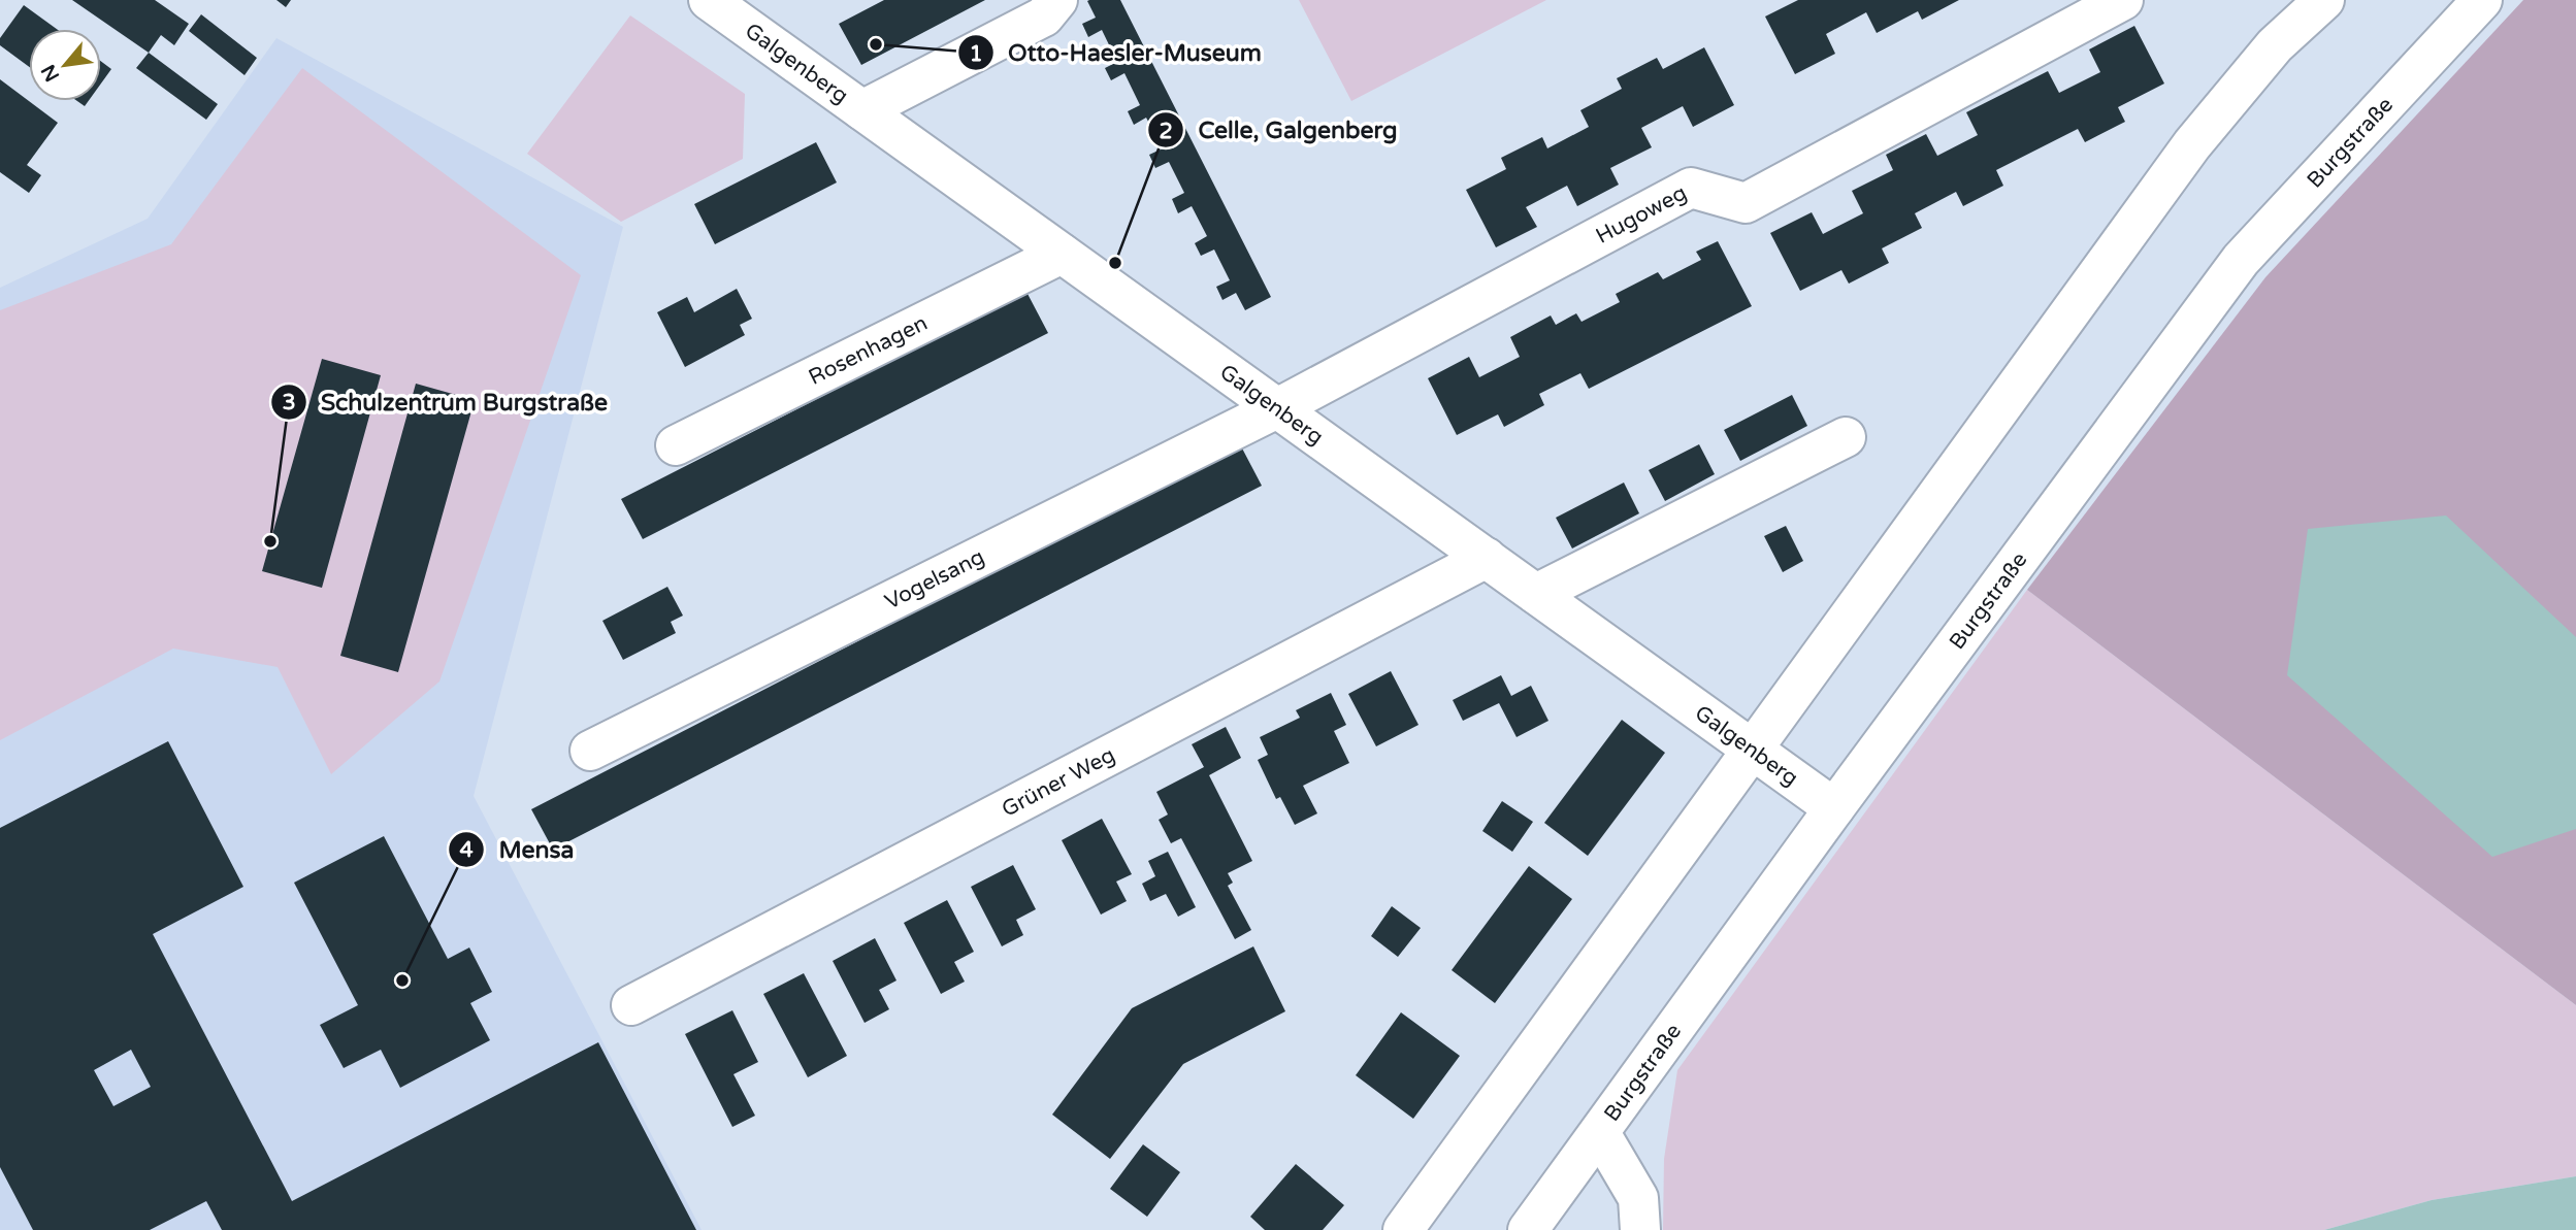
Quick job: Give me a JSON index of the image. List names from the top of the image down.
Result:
{
  "streets": {
    "street": [
      "Galgenberg",
      "Burgstraße",
      "Hugoweg",
      "Rosenhagen",
      "Vogelsang",
      "Grüner Weg"
    ]
  },
  "crossings": [
    ["Galgenberg", "Burgstraße"],
    ["Galgenberg", "Hugoweg"],
    ["Galgenberg", "Rosenhagen"],
    ["Galgenberg", "Vogelsang"],
    ["Galgenberg", "Grüner Weg"],
    ["Hugoweg", "Vogelsang"]
  ],
  "places": [
    "Otto-Haesler-Museum",
    "Celle, Galgenberg",
    "Schulzentrum Burgstraße",
    "Mensa"
  ],
  "north": "bottom left"
}
